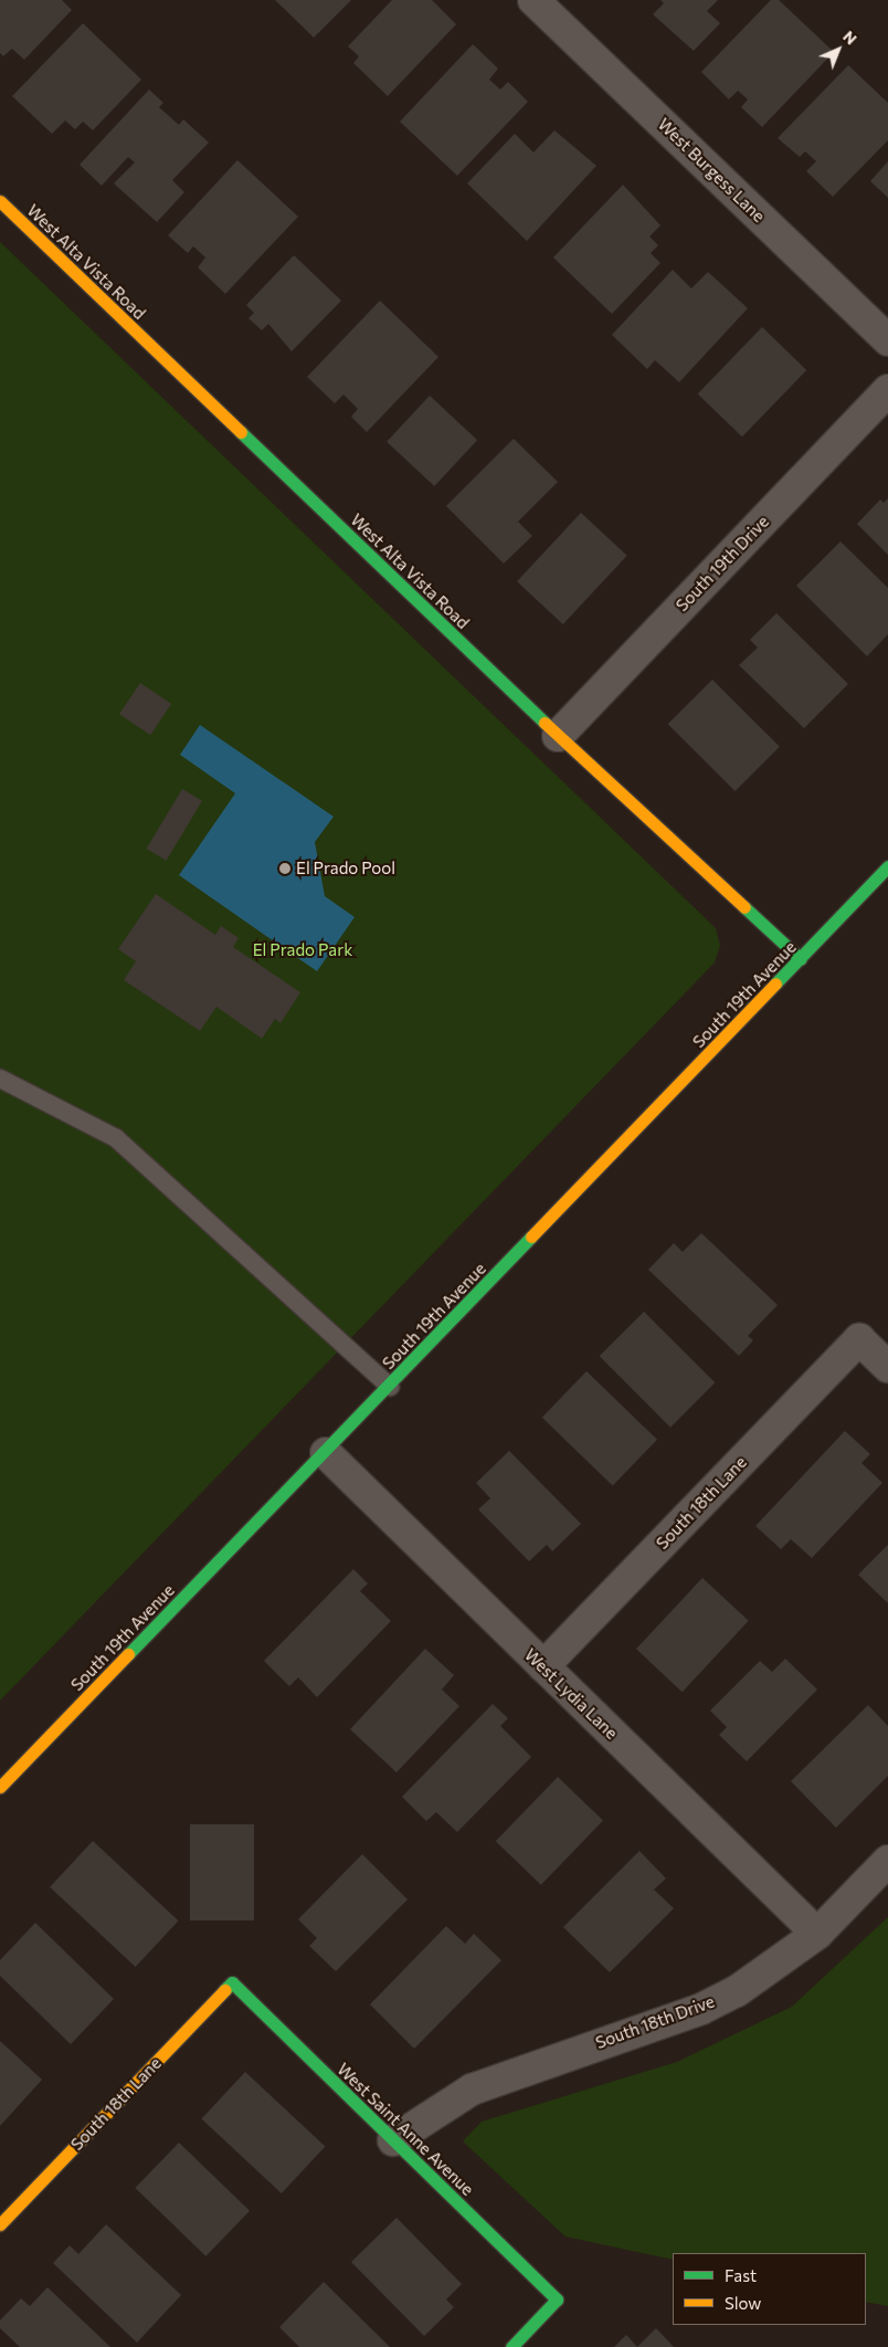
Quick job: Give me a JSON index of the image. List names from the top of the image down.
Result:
{
  "streets": {
    "street": [
      "West Burgess Lane",
      "West Alta Vista Road",
      "South 19th Drive",
      "South 19th Avenue",
      "South 18th Lane",
      "West Lydia Lane",
      "South 18th Drive",
      "West Saint Anne Avenue"
    ]
  },
  "crossings": [
    ["West Alta Vista Road", "South 19th Drive"],
    ["West Alta Vista Road", "South 19th Avenue"],
    ["South 19th Avenue", "West Lydia Lane"],
    ["South 18th Lane", "West Lydia Lane"],
    ["South 18th Lane", "West Saint Anne Avenue"],
    ["West Lydia Lane", "South 18th Drive"],
    ["South 18th Drive", "West Saint Anne Avenue"]
  ],
  "parks": ["El Prado Park"],
  "places": ["El Prado Pool"],
  "legend": ["Fast", "Slow"],
  "north": "top right"
}
